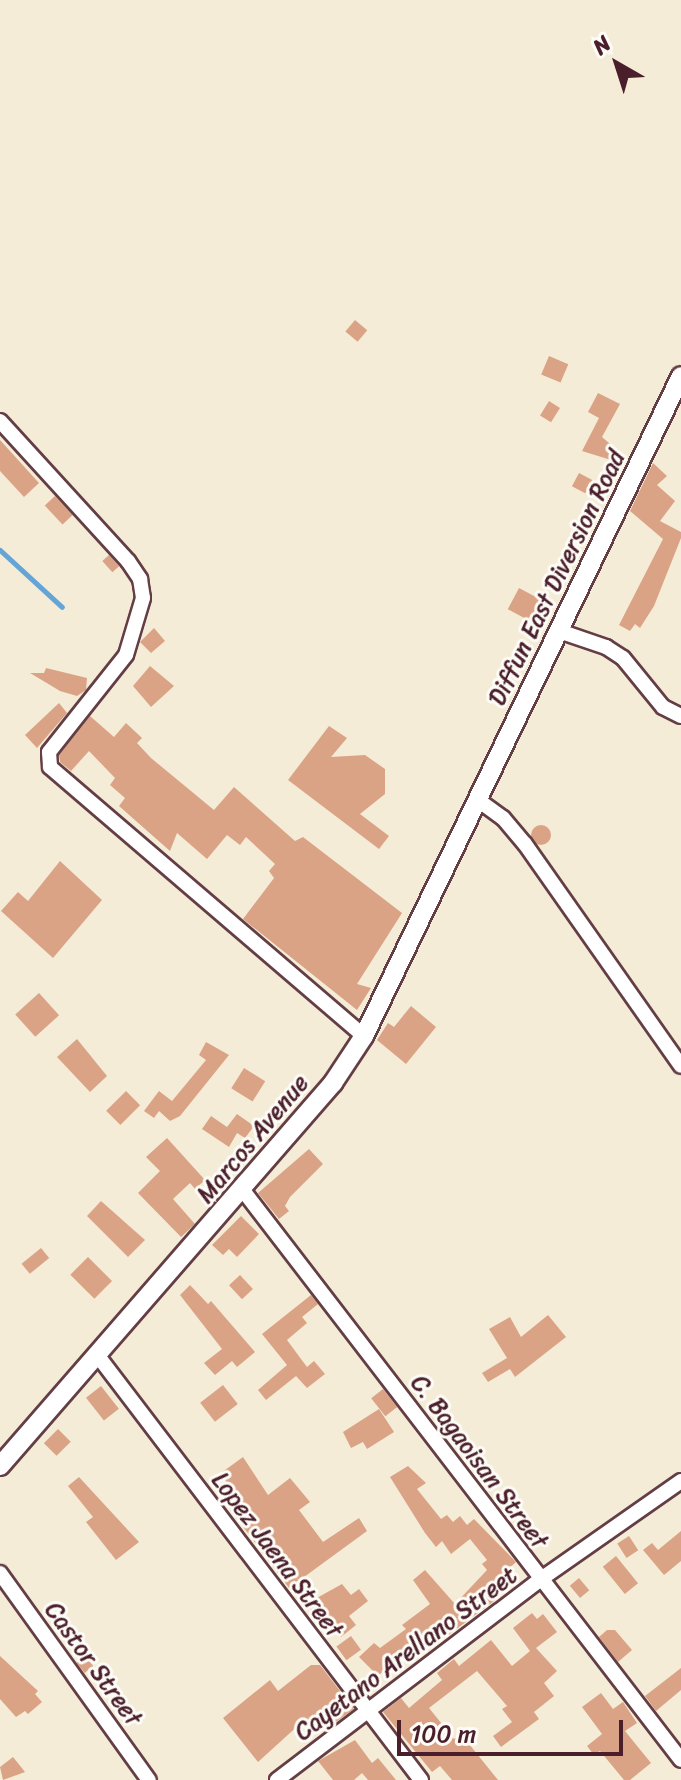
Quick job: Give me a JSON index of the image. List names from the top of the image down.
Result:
{
  "streets": {
    "main road": ["Diffun East Diversion Road", "Marcos Avenue"],
    "street": [
      "C. Bagaoisan Street",
      "Lopez Jaena Street",
      "Cayetano Arellano Street",
      "Castor Street"
    ]
  },
  "crossings": [
    ["Diffun East Diversion Road", "Marcos Avenue"],
    ["Marcos Avenue", "C. Bagaoisan Street"],
    ["Marcos Avenue", "Lopez Jaena Street"],
    ["C. Bagaoisan Street", "Cayetano Arellano Street"],
    ["Lopez Jaena Street", "Cayetano Arellano Street"]
  ],
  "scale_bar": "100 m",
  "north": "top left"
}
